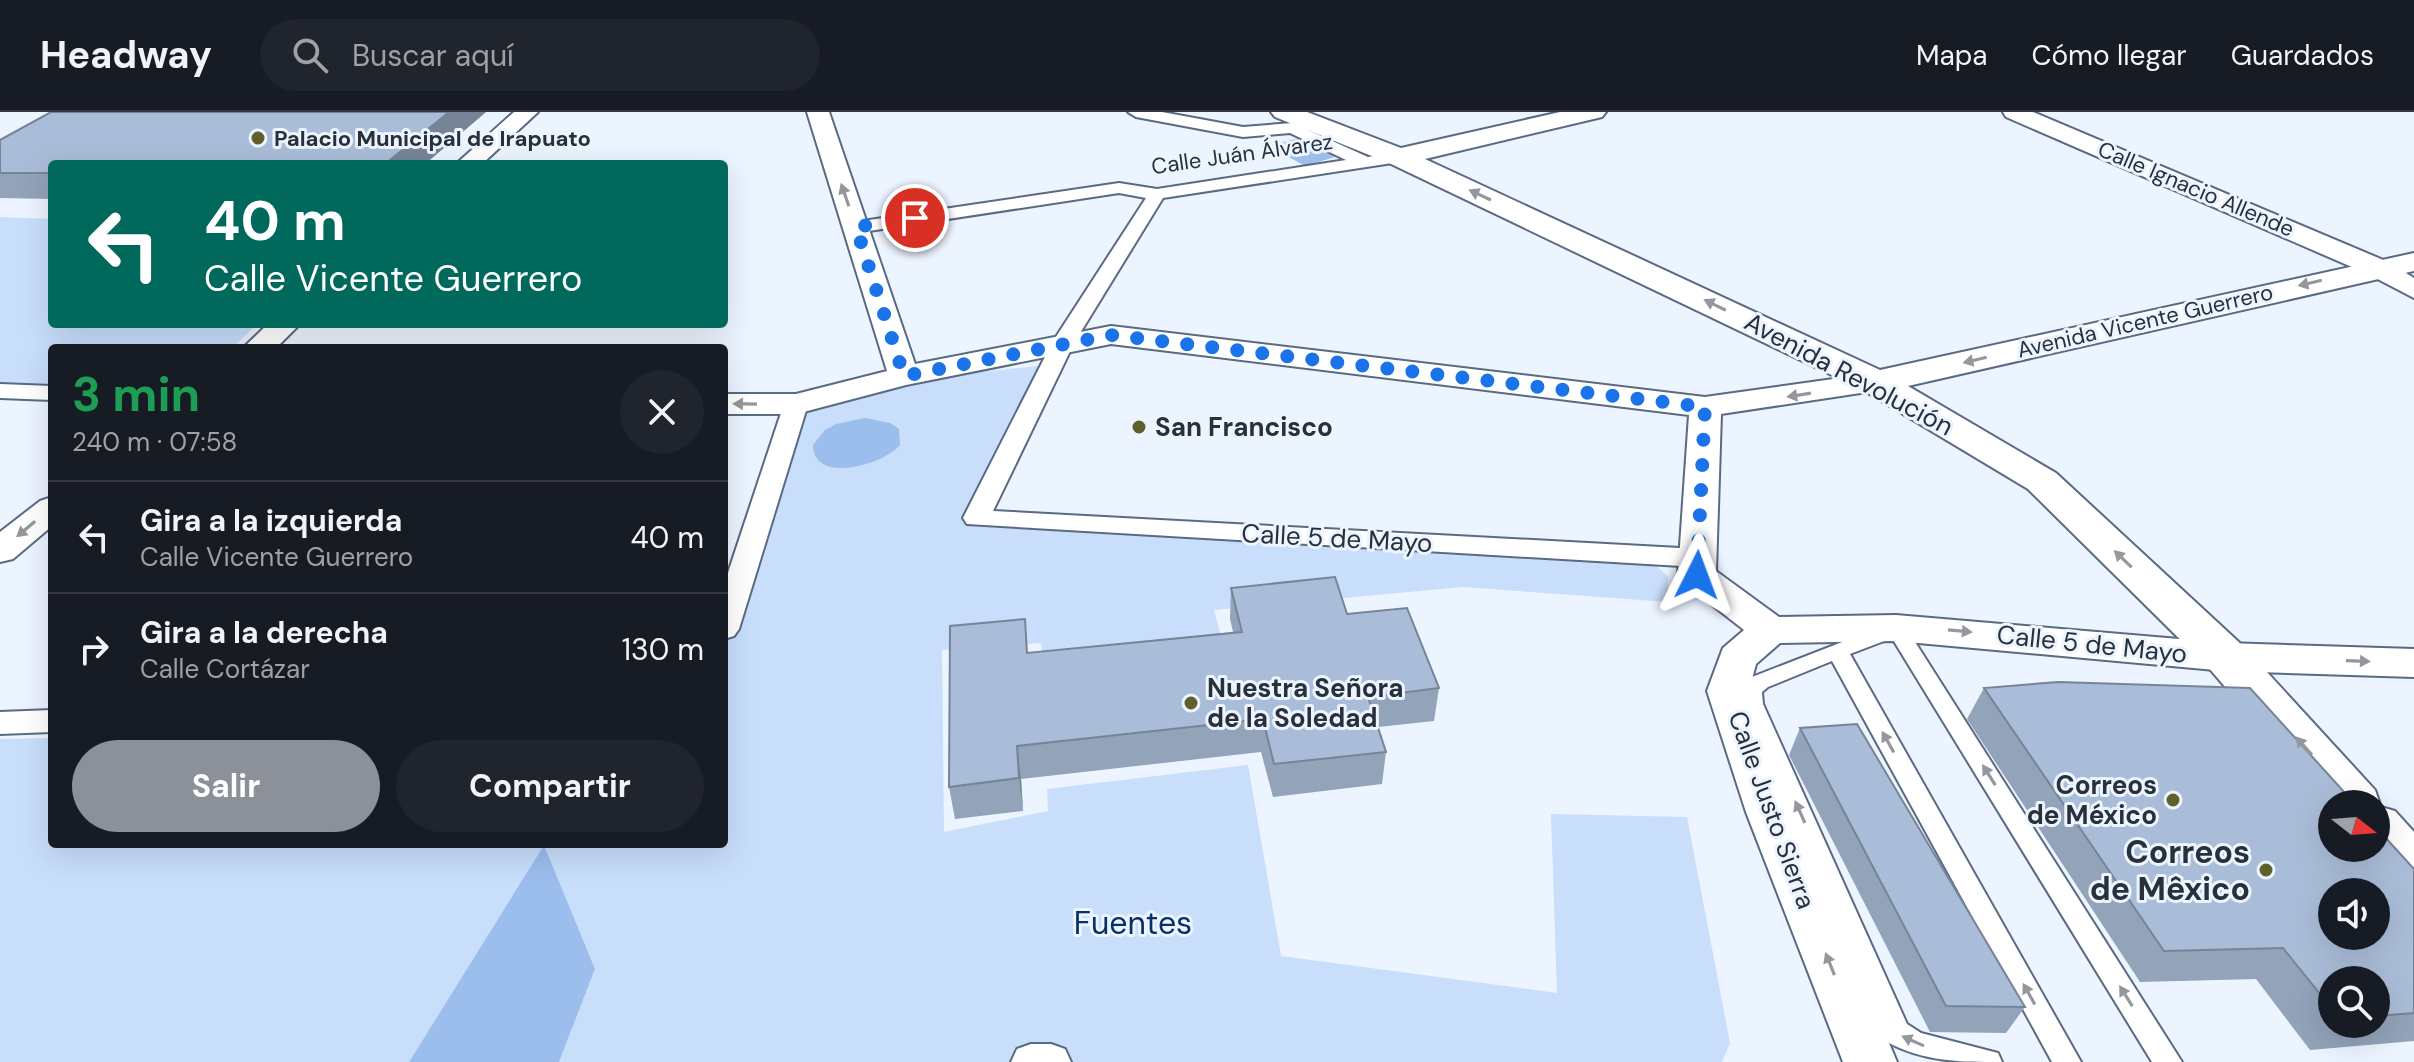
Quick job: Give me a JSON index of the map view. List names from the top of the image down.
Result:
{
  "streets": {
    "street": [
      "Calle Juán Álvarez",
      "Calle Ignacio Allende",
      "Avenida Vicente Guerrero",
      "Avenida Revolución",
      "Calle 5 de Mayo",
      "Calle Justo Sierra"
    ]
  },
  "crossings": [
    ["Calle Juán Álvarez", "Avenida Revolución"],
    ["Calle Ignacio Allende", "Avenida Vicente Guerrero"],
    ["Avenida Vicente Guerrero", "Avenida Revolución"],
    ["Avenida Revolución", "Calle 5 de Mayo"],
    ["Calle 5 de Mayo", "Calle Justo Sierra"]
  ],
  "one_way": ["Avenida Vicente Guerrero", "Avenida Revolución", "Calle Justo Sierra"],
  "parks": ["Fuentes"],
  "places": [
    "Palacio Municipal de Irapuato",
    "San Francisco",
    "Nuestra Señora de la Soledad",
    "Correos de México",
    "Correos de Mêxico"
  ],
  "north": "right",
  "page": {
    "header": "Headway",
    "search": "Buscar aquí",
    "nav": ["Mapa", "Cómo llegar", "Guardados"],
    "turn": ["40 m", "Calle Vicente Guerrero"],
    "heading": ["3 min", "240 m · 07:58"],
    "list": [
      {
        "name": "Gira a la izquierda",
        "note": "Calle Vicente Guerrero",
        "value": "40 m"
      },
      {
        "name": "Gira a la derecha",
        "note": "Calle Cortázar",
        "value": "130 m"
      }
    ],
    "buttons": ["Salir", "Compartir"]
  }
}
